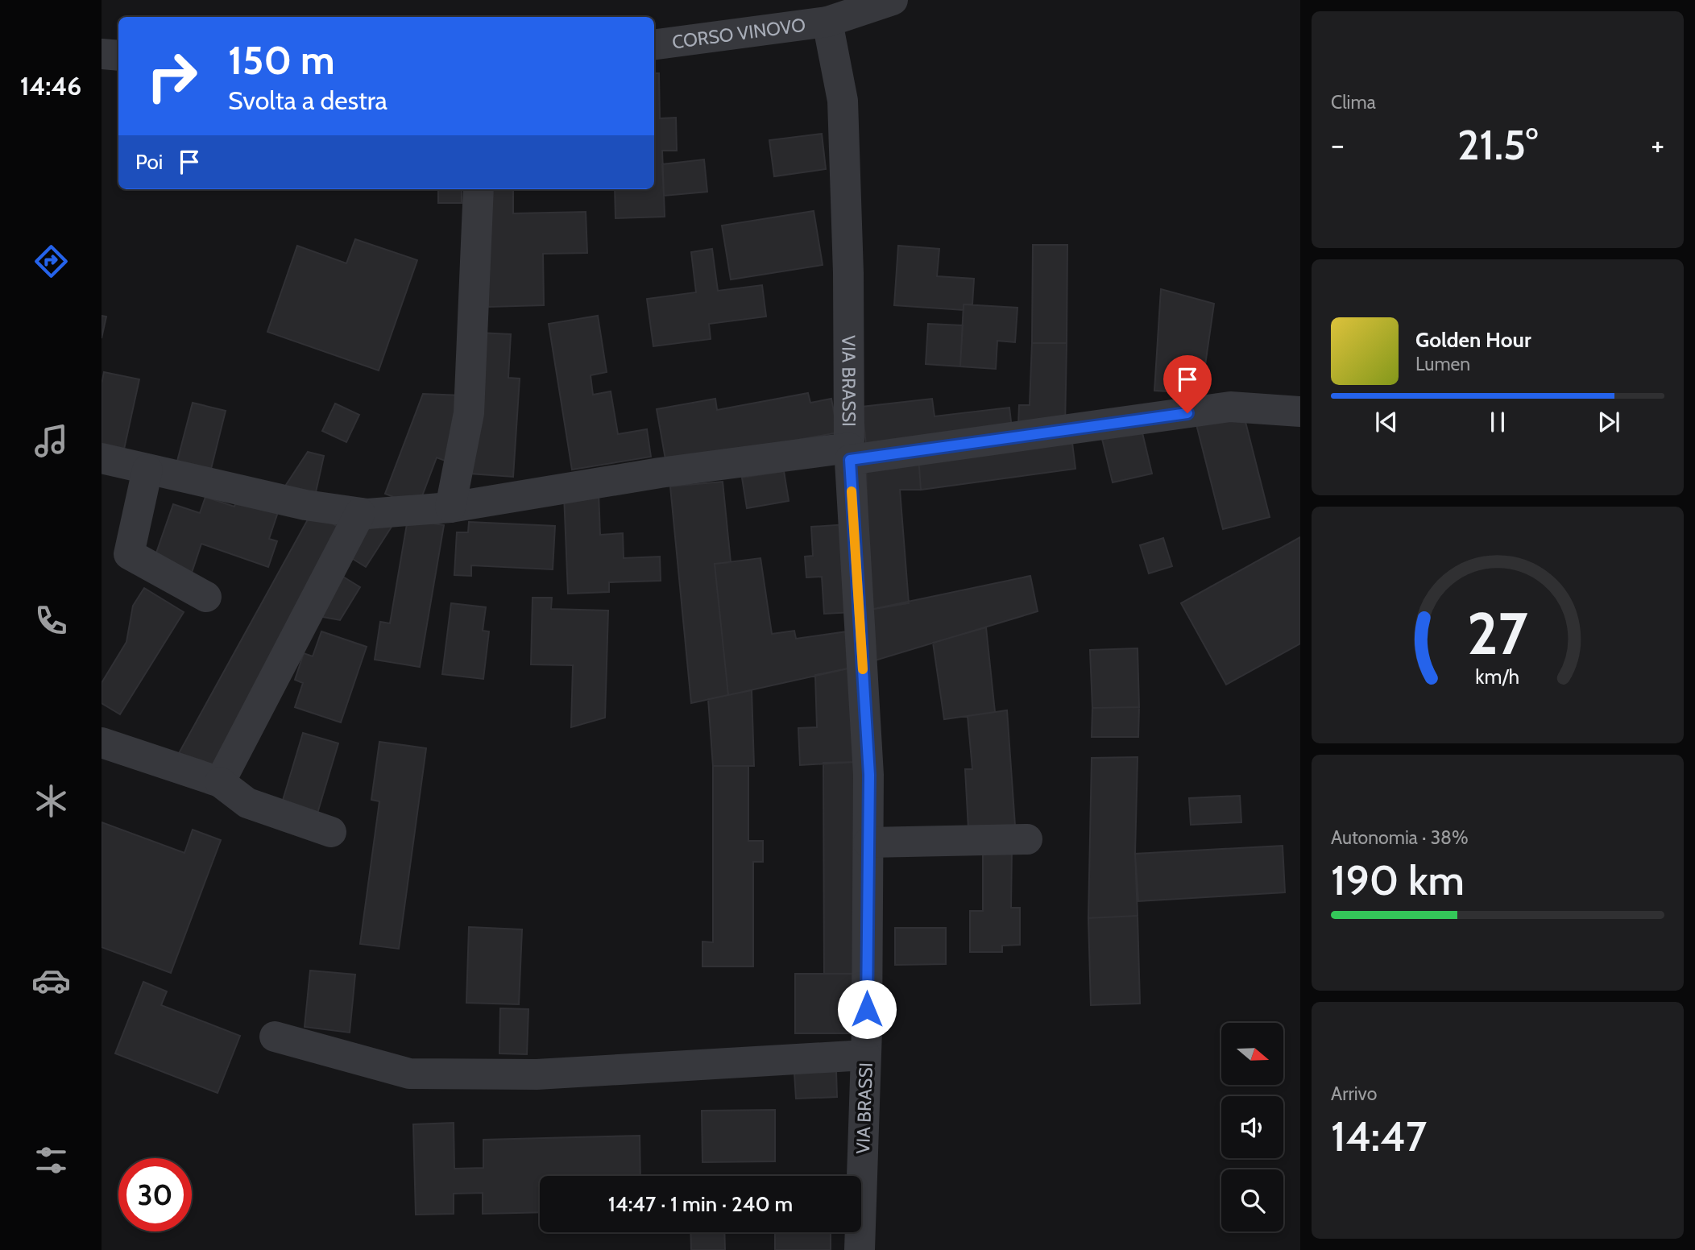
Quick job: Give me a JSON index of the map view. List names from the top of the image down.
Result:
{
  "streets": {
    "street": ["CORSO VINOVO", "VIA BRASSI"]
  },
  "crossings": [
    ["CORSO VINOVO", "VIA BRASSI"]
  ],
  "north": "right",
  "page": {
    "tabs": "14:46",
    "tile": [
      "Clima",
      ["Autonomia · 38%", "190 km"],
      ["Arrivo", "14:47"]
    ],
    "turn": ["150 m", "Svolta a destra"],
    "heat": ["−", "21.5°", "+"],
    "then": "Poi",
    "song": ["Golden Hour", "Lumen"],
    "limit": "30",
    "trip": "14:47 · 1 min · 240 m",
    "gauge": ["27", "km/h"]
  }
}
